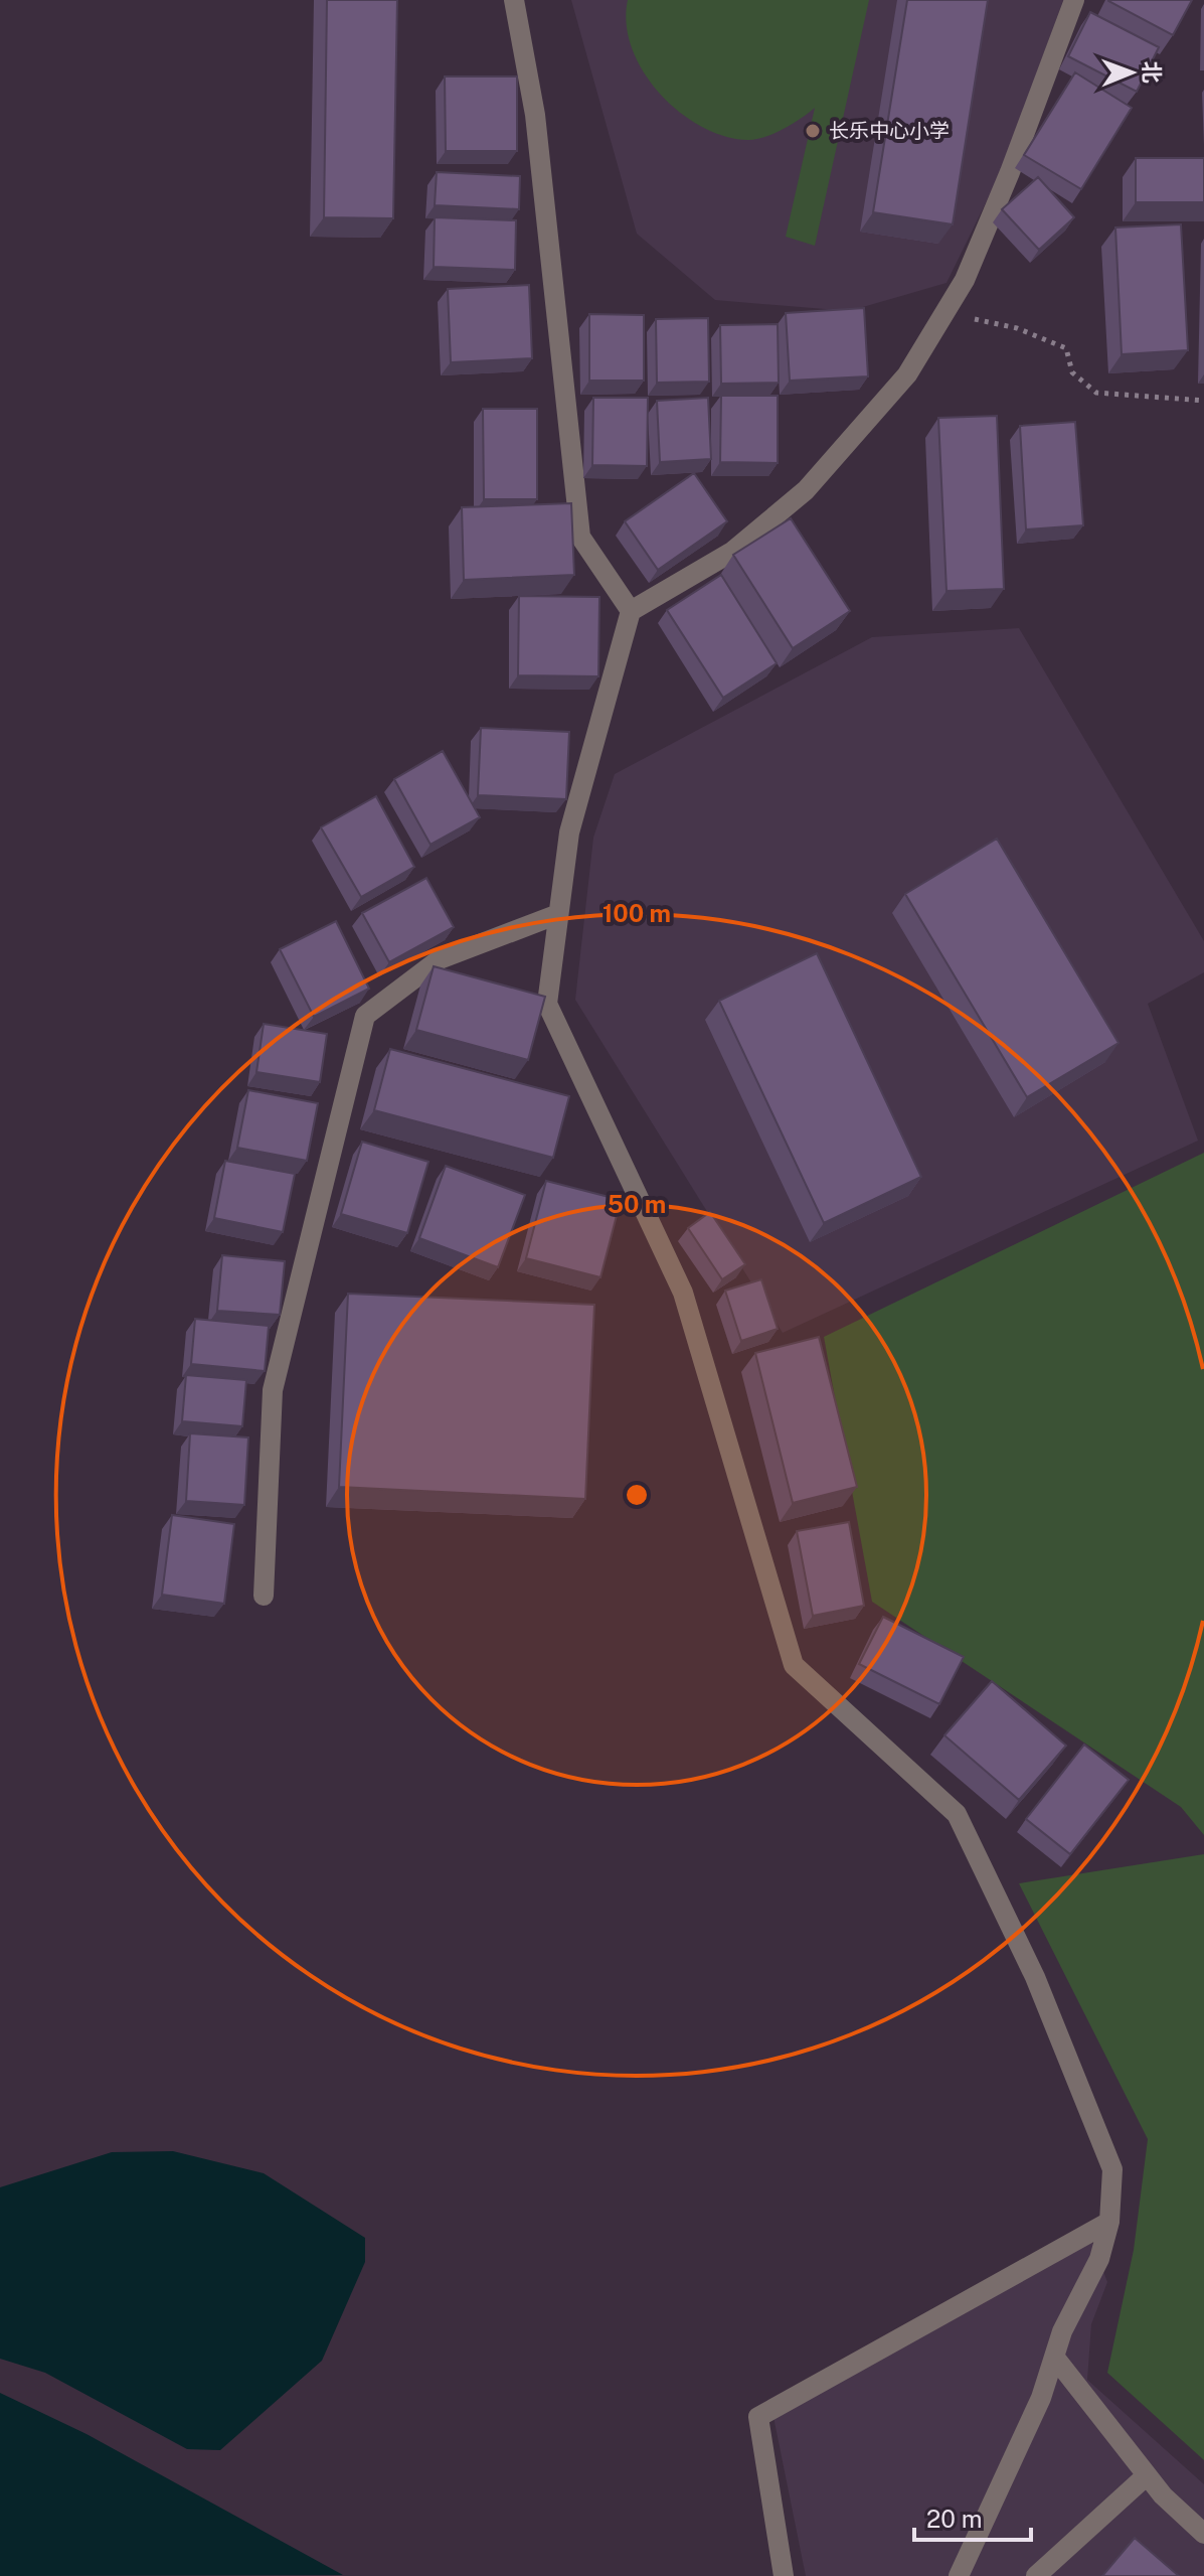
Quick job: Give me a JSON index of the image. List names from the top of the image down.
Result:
{
  "places": ["长乐中心小学"],
  "scale_bar": "20 m",
  "north": "right",
  "rings": ["100 m", "50 m"]
}
